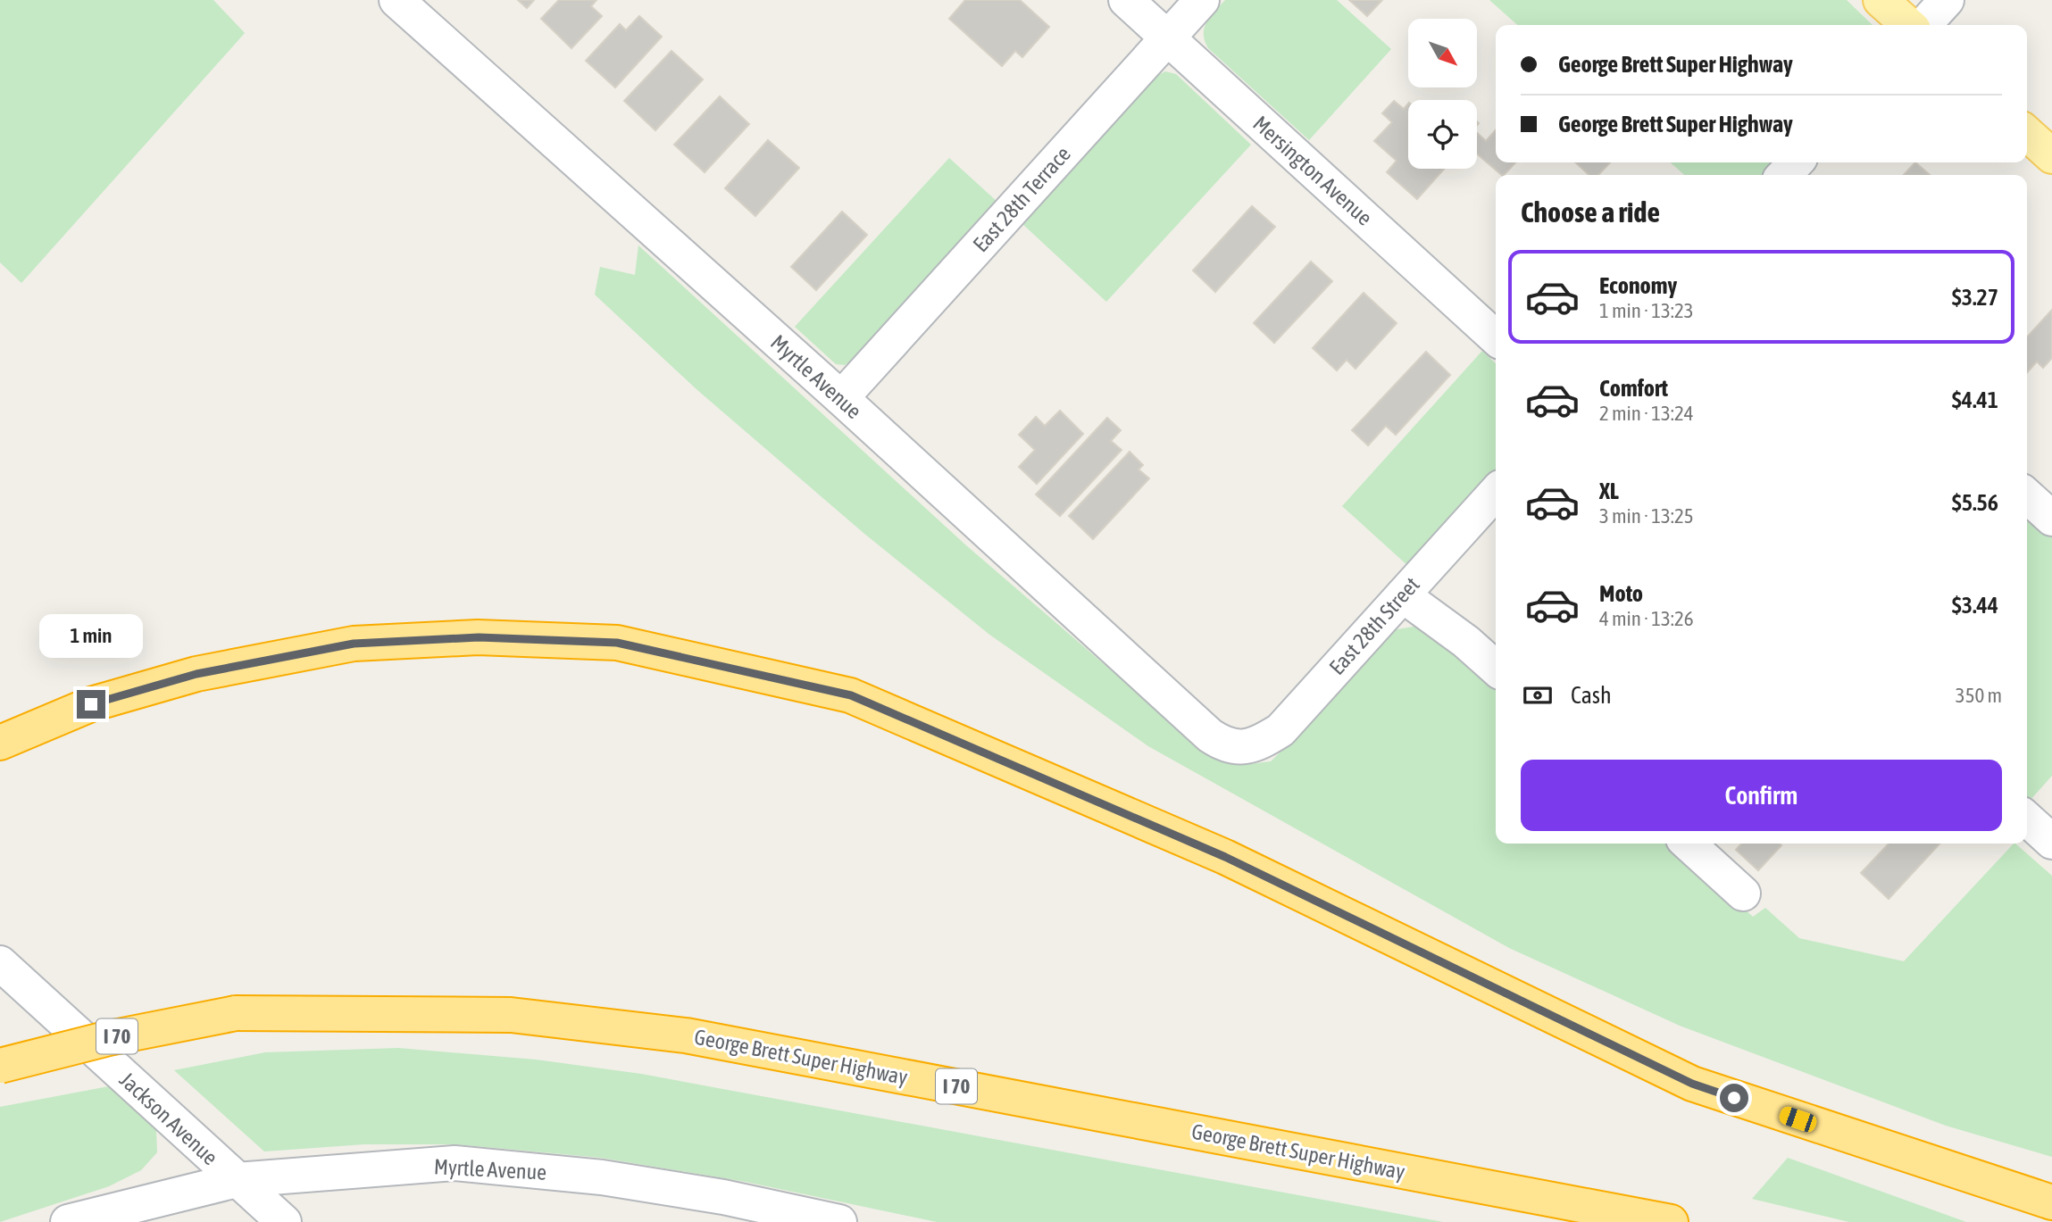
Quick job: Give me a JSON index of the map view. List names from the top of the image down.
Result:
{
  "streets": {
    "highway": ["I 70", "George Brett Super Highway"],
    "street": [
      "Mersington Avenue",
      "East 28th Terrace",
      "Myrtle Avenue",
      "East 28th Street",
      "Jackson Avenue"
    ]
  },
  "crossings": [
    ["Mersington Avenue", "East 28th Terrace"],
    ["East 28th Terrace", "Myrtle Avenue"],
    ["Myrtle Avenue", "East 28th Street"],
    ["Myrtle Avenue", "Jackson Avenue"]
  ],
  "north": "bottom right",
  "page": {
    "banner": ["George Brett Super Highway", "George Brett Super Highway"],
    "heading": "Choose a ride",
    "list": [
      {
        "name": "Economy",
        "note": "1 min · 13:23",
        "value": "$3.27"
      },
      {
        "name": "Comfort",
        "note": "2 min · 13:24",
        "value": "$4.41"
      },
      {
        "name": "XL",
        "note": "3 min · 13:25",
        "value": "$5.56"
      },
      {
        "name": "Moto",
        "note": "4 min · 13:26",
        "value": "$3.44"
      }
    ],
    "bubble": "1 min",
    "pay": ["Cash", "350 m"],
    "buttons": "Confirm"
  }
}
